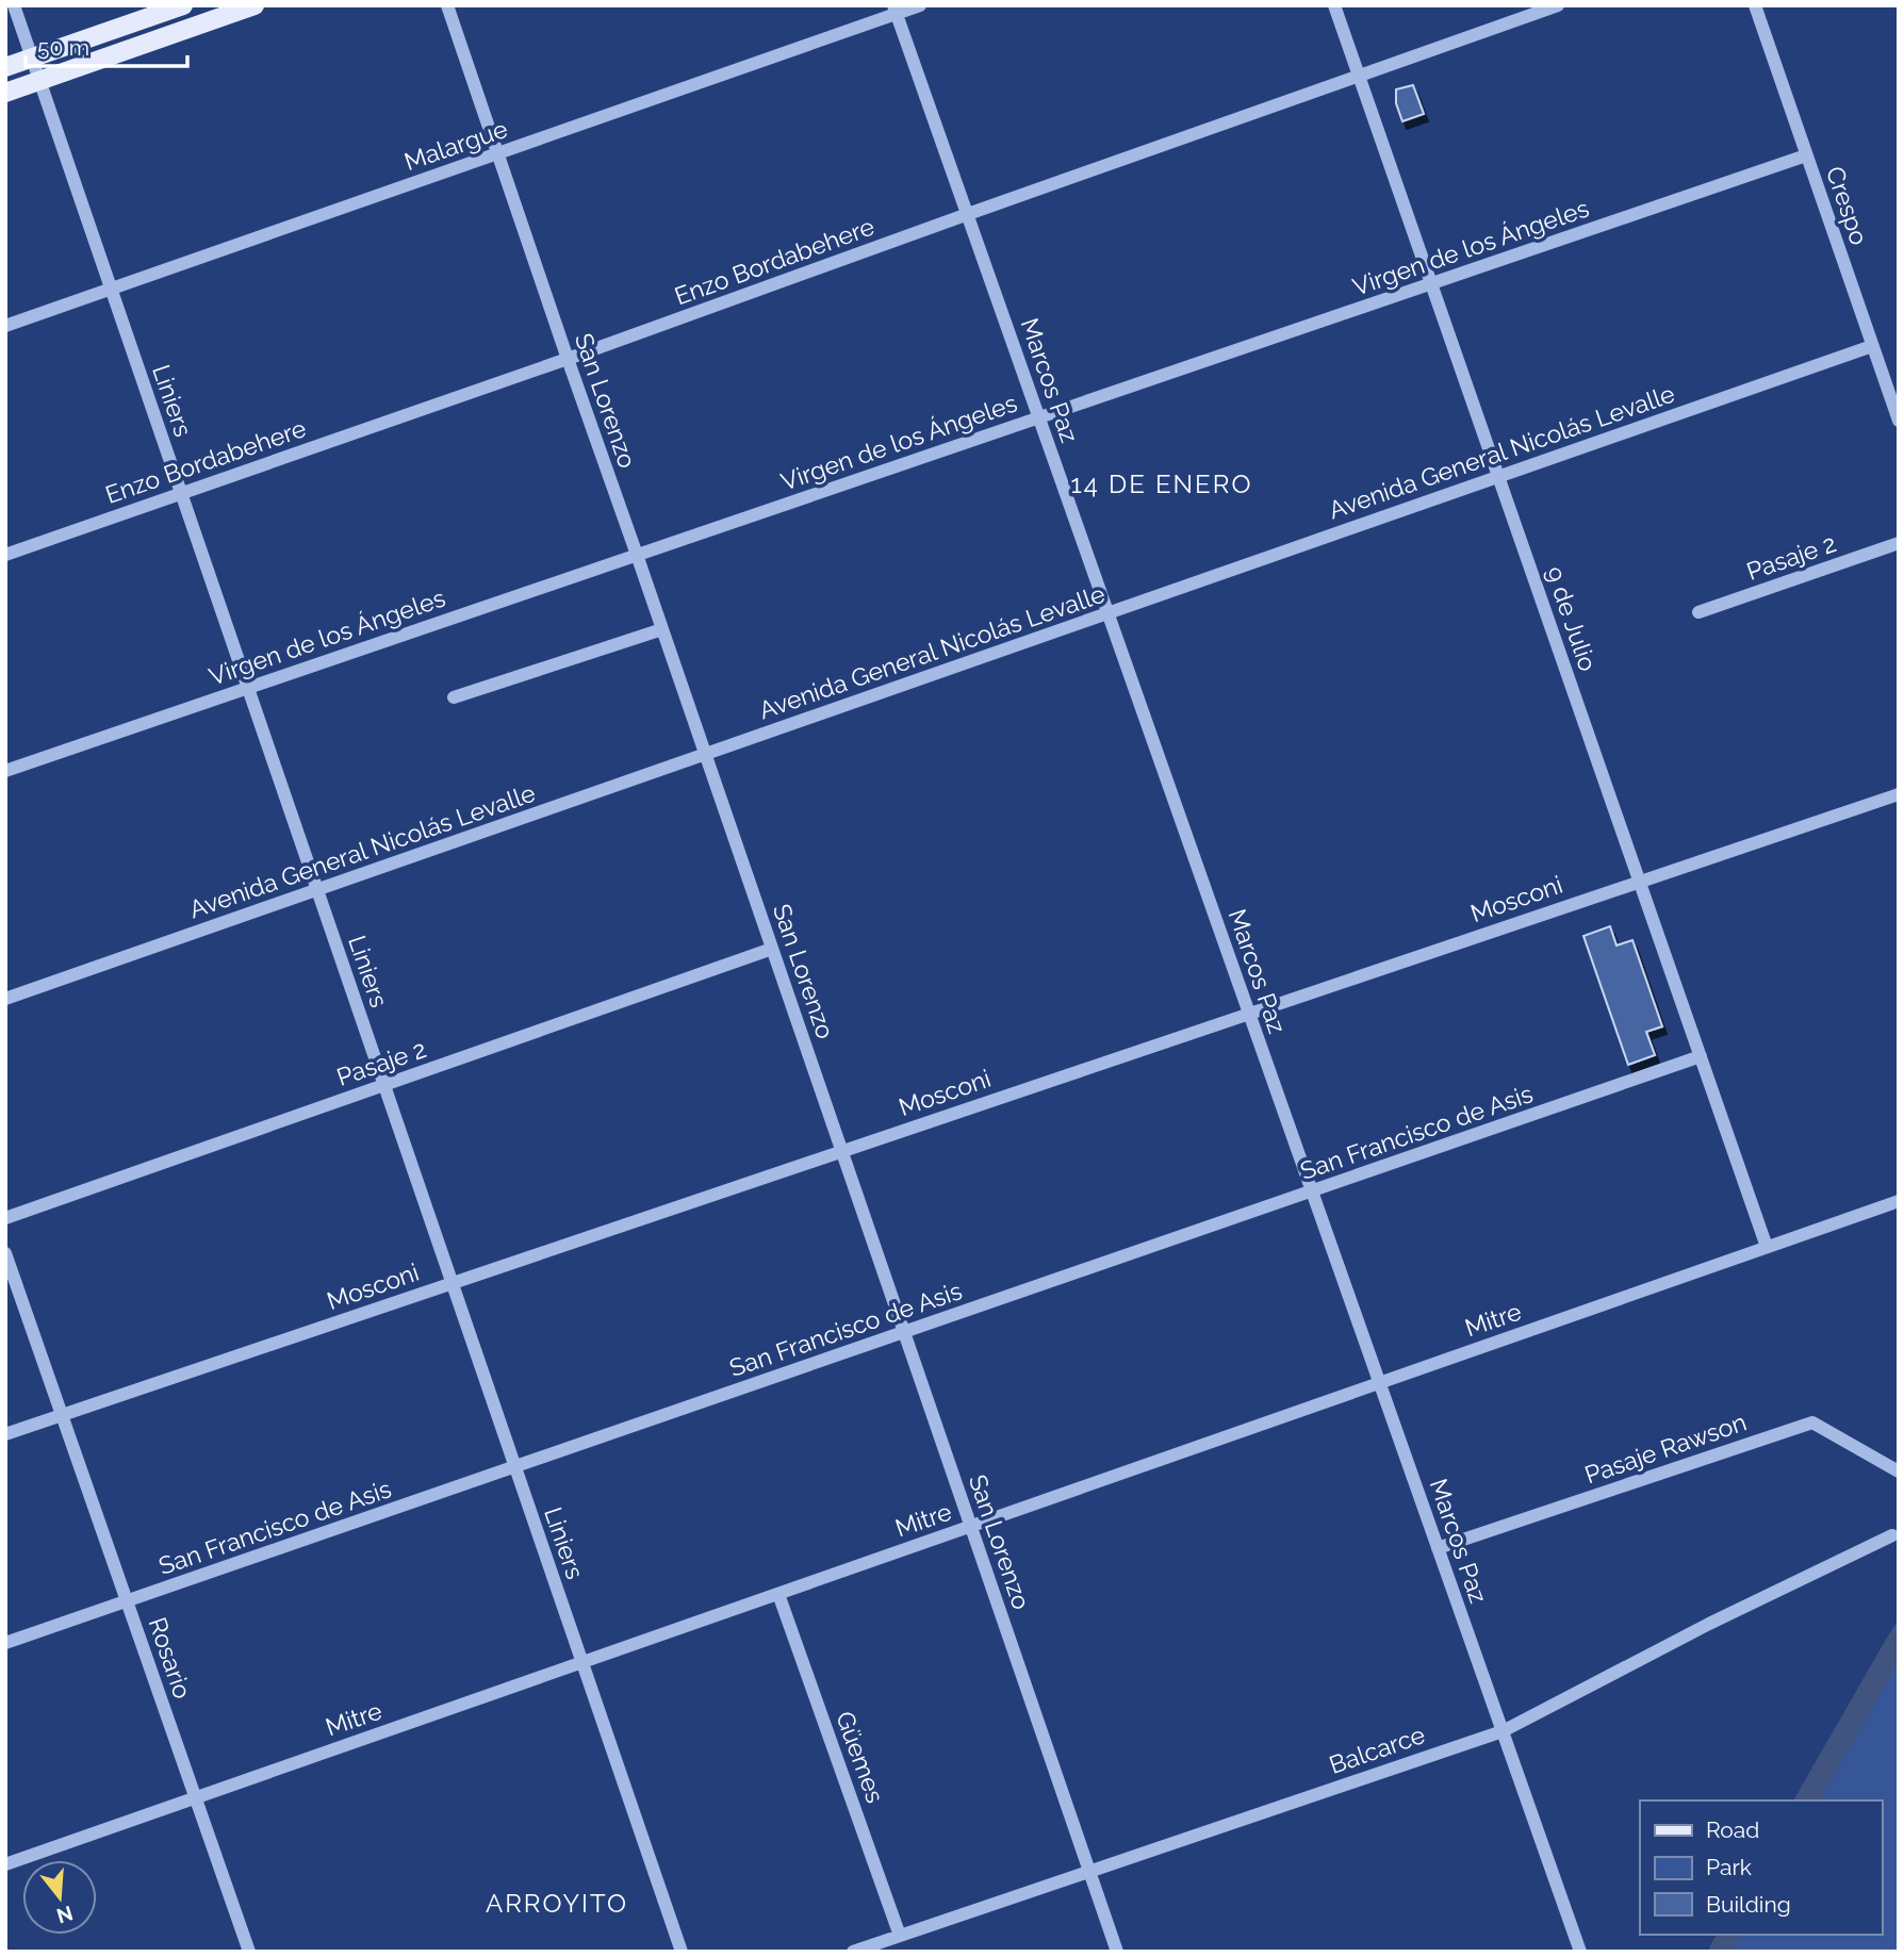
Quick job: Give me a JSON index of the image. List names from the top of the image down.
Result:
{
  "streets": {
    "street": [
      "Malargue",
      "Crespo",
      "Virgen de los Ángeles",
      "Enzo Bordabehere",
      "Marcos Paz",
      "Liniers",
      "San Lorenzo",
      "Avenida General Nicolás Levalle",
      "Pasaje 2",
      "9 de Julio",
      "Mosconi",
      "San Francisco de Asis",
      "Mitre",
      "Pasaje Rawson",
      "Rosario",
      "Balcarce",
      "Güemes"
    ]
  },
  "crossings": [
    ["Malargue", "Marcos Paz"],
    ["Malargue", "Liniers"],
    ["Malargue", "San Lorenzo"],
    ["Crespo", "Virgen de los Ángeles"],
    ["Crespo", "Avenida General Nicolás Levalle"],
    ["Virgen de los Ángeles", "Marcos Paz"],
    ["Virgen de los Ángeles", "Liniers"],
    ["Virgen de los Ángeles", "San Lorenzo"],
    ["Virgen de los Ángeles", "9 de Julio"],
    ["Enzo Bordabehere", "Marcos Paz"],
    ["Enzo Bordabehere", "Liniers"],
    ["Enzo Bordabehere", "San Lorenzo"],
    ["Enzo Bordabehere", "9 de Julio"],
    ["Marcos Paz", "Avenida General Nicolás Levalle"],
    ["Marcos Paz", "Mosconi"],
    ["Marcos Paz", "San Francisco de Asis"],
    ["Marcos Paz", "Mitre"],
    ["Marcos Paz", "Pasaje Rawson"],
    ["Marcos Paz", "Balcarce"],
    ["Liniers", "Avenida General Nicolás Levalle"],
    ["Liniers", "Pasaje 2"],
    ["Liniers", "Mosconi"],
    ["Liniers", "San Francisco de Asis"],
    ["Liniers", "Mitre"],
    ["San Lorenzo", "Avenida General Nicolás Levalle"],
    ["San Lorenzo", "Pasaje 2"],
    ["San Lorenzo", "Mosconi"],
    ["San Lorenzo", "San Francisco de Asis"],
    ["San Lorenzo", "Mitre"],
    ["San Lorenzo", "Balcarce"],
    ["Avenida General Nicolás Levalle", "9 de Julio"],
    ["9 de Julio", "Mosconi"],
    ["9 de Julio", "San Francisco de Asis"],
    ["9 de Julio", "Mitre"],
    ["Mosconi", "Rosario"],
    ["San Francisco de Asis", "Rosario"],
    ["Mitre", "Rosario"],
    ["Mitre", "Güemes"],
    ["Balcarce", "Güemes"]
  ],
  "districts": ["14 DE ENERO", "ARROYITO"],
  "legend": ["Road", "Park", "Building"],
  "scale_bar": "50 m",
  "north": "bottom"
}
